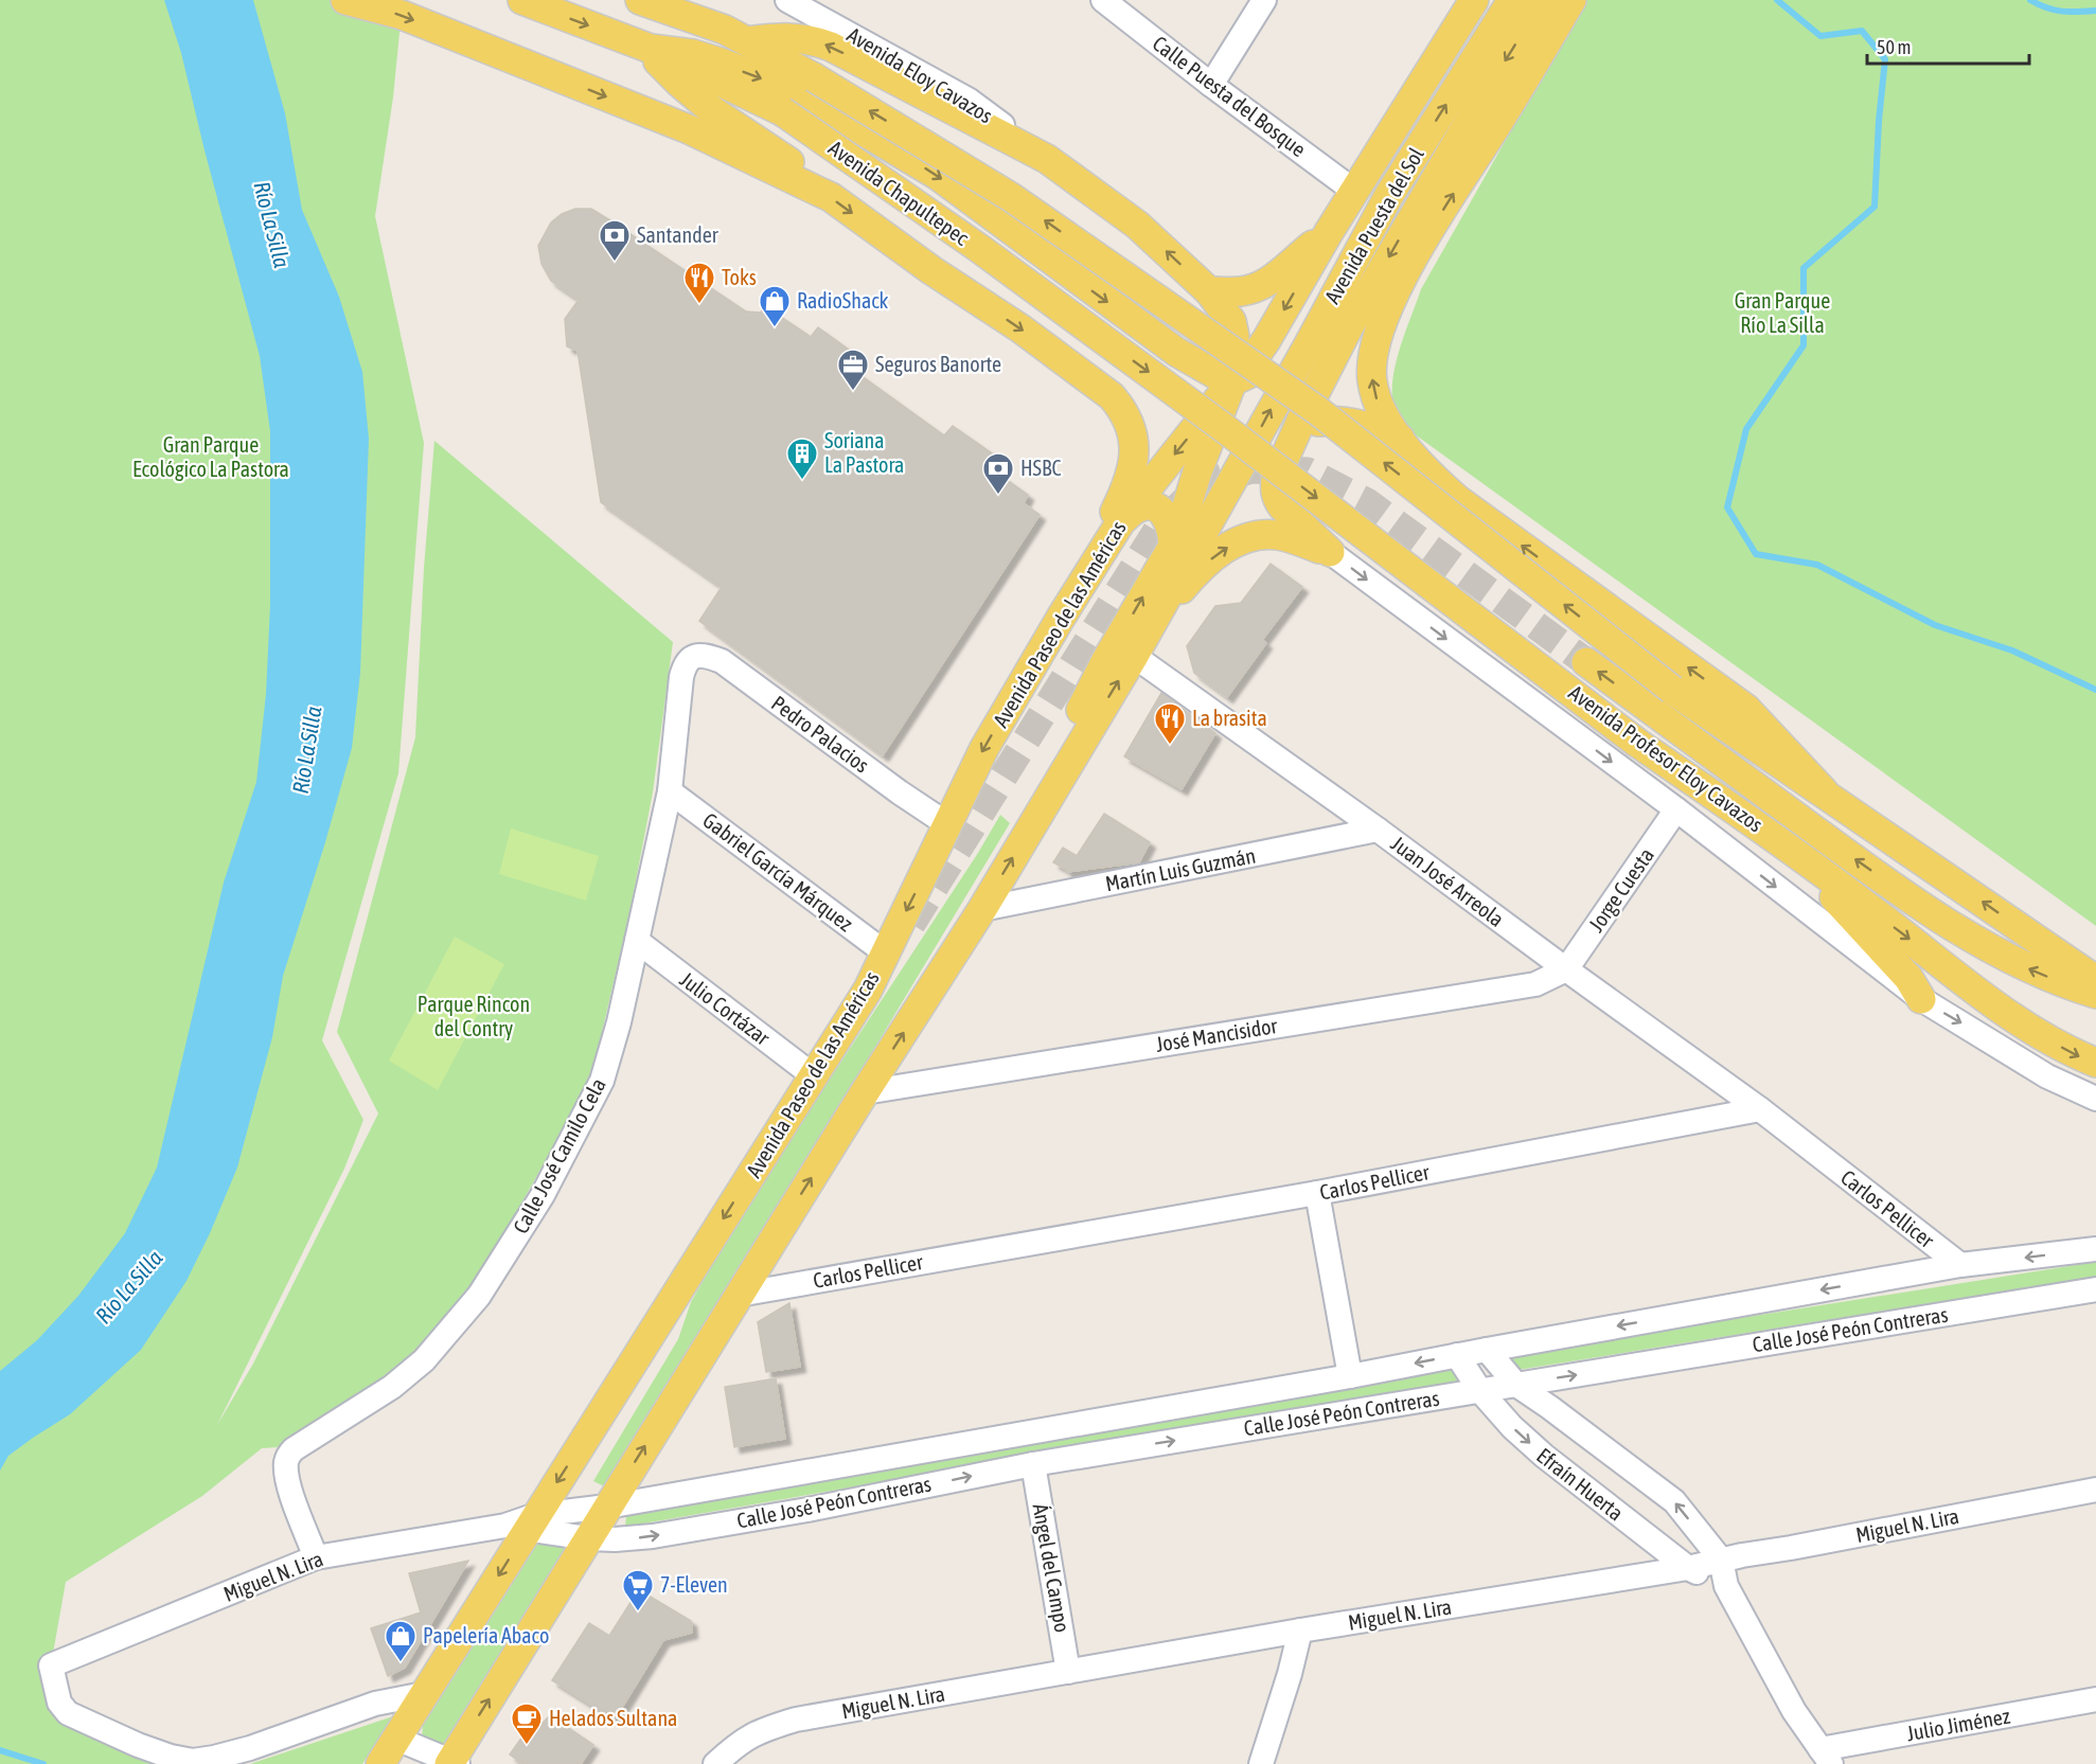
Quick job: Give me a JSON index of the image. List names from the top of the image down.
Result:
{
  "streets": {
    "main road": [
      "Avenida Chapultepec",
      "Avenida Puesta del Sol",
      "Avenida Paseo de las Américas",
      "Avenida Profesor Eloy Cavazos"
    ],
    "street": [
      "Avenida Eloy Cavazos",
      "Calle Puesta del Bosque",
      "Pedro Palacios",
      "Martín Luis Guzmán",
      "Gabriel García Márquez",
      "Juan José Arreola",
      "Jorge Cuesta",
      "Julio Cortázar",
      "José Mancisidor",
      "Calle José Camilo Cela",
      "Carlos Pellicer",
      "Calle José Peón Contreras",
      "Efraín Huerta",
      "Miguel N. Lira",
      "Ángel del Campo",
      "Julio Jiménez"
    ]
  },
  "crossings": [
    ["Calle Puesta del Bosque", "Avenida Puesta del Sol"],
    ["Avenida Chapultepec", "Avenida Puesta del Sol"],
    ["Avenida Chapultepec", "Avenida Profesor Eloy Cavazos"],
    ["Avenida Puesta del Sol", "Avenida Paseo de las Américas"],
    ["Avenida Puesta del Sol", "Avenida Profesor Eloy Cavazos"],
    ["Avenida Paseo de las Américas", "Pedro Palacios"],
    ["Avenida Paseo de las Américas", "Gabriel García Márquez"],
    ["Avenida Paseo de las Américas", "Julio Cortázar"],
    ["Avenida Paseo de las Américas", "Calle José Peón Contreras"],
    ["Avenida Paseo de las Américas", "Miguel N. Lira"],
    ["Pedro Palacios", "Calle José Camilo Cela"],
    ["Martín Luis Guzmán", "Juan José Arreola"],
    ["Gabriel García Márquez", "Calle José Camilo Cela"],
    ["Juan José Arreola", "Jorge Cuesta"],
    ["Juan José Arreola", "José Mancisidor"],
    ["Juan José Arreola", "Carlos Pellicer"],
    ["Jorge Cuesta", "José Mancisidor"],
    ["Julio Cortázar", "Calle José Camilo Cela"],
    ["Calle José Camilo Cela", "Miguel N. Lira"],
    ["Carlos Pellicer", "Calle José Peón Contreras"],
    ["Calle José Peón Contreras", "Efraín Huerta"],
    ["Calle José Peón Contreras", "Miguel N. Lira"],
    ["Calle José Peón Contreras", "Ángel del Campo"],
    ["Efraín Huerta", "Miguel N. Lira"],
    ["Efraín Huerta", "Julio Jiménez"],
    ["Miguel N. Lira", "Ángel del Campo"]
  ],
  "water": ["Río La Silla"],
  "parks": ["Gran Parque Río La Silla", "Gran Parque Ecológico La Pastora", "Parque Rincon del Contry"],
  "places": {
    "bank": ["Santander", "HSBC"],
    "restaurant": ["Toks", "La brasita"],
    "shop": ["RadioShack", "Papelería Abaco"],
    "office": ["Seguros Banorte"],
    "building": ["Soriana La Pastora"],
    "supermarket": ["7-Eleven"],
    "cafe": ["Helados Sultana"]
  },
  "scale_bar": "50 m"
}
